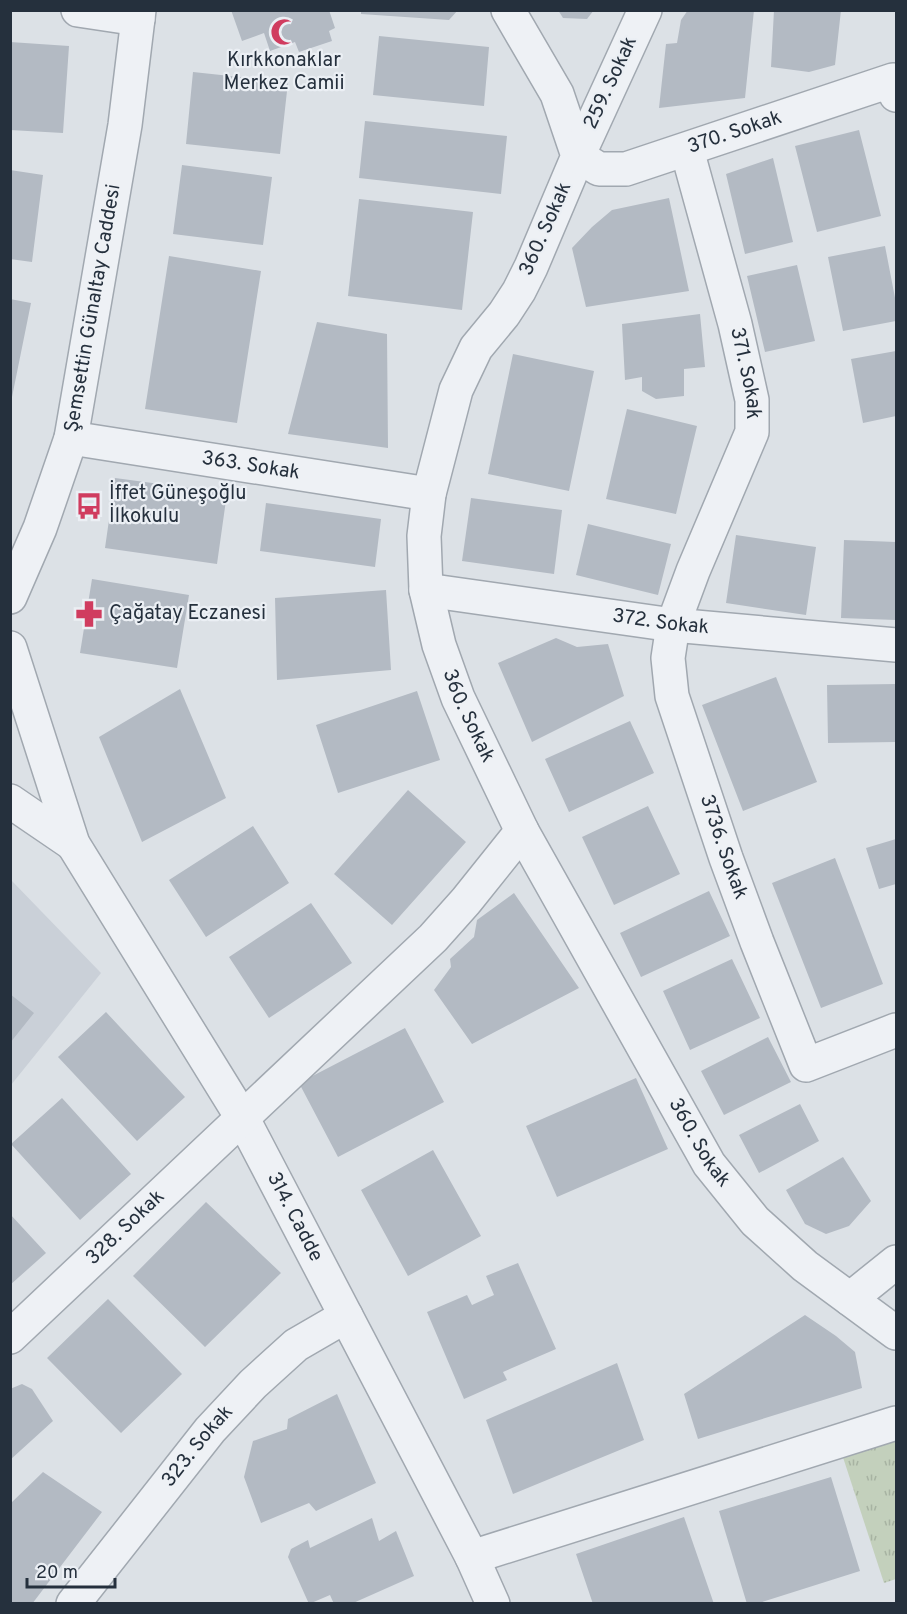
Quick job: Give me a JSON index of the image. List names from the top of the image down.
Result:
{
  "streets": {
    "street": [
      "259. Sokak",
      "370. Sokak",
      "360. Sokak",
      "Şemsettin Günaltay Caddesi",
      "371. Sokak",
      "363. Sokak",
      "372. Sokak",
      "3736. Sokak",
      "314. Cadde",
      "328. Sokak",
      "323. Sokak"
    ]
  },
  "crossings": [
    ["259. Sokak", "370. Sokak"],
    ["259. Sokak", "360. Sokak"],
    ["370. Sokak", "360. Sokak"],
    ["370. Sokak", "371. Sokak"],
    ["360. Sokak", "363. Sokak"],
    ["360. Sokak", "372. Sokak"],
    ["360. Sokak", "328. Sokak"],
    ["Şemsettin Günaltay Caddesi", "363. Sokak"],
    ["371. Sokak", "372. Sokak"],
    ["371. Sokak", "3736. Sokak"],
    ["372. Sokak", "3736. Sokak"],
    ["314. Cadde", "328. Sokak"],
    ["314. Cadde", "323. Sokak"]
  ],
  "places": {
    "mosque": ["Kırkkonaklar Merkez Camii"],
    "bus stop": ["İffet Güneşoğlu İlkokulu"],
    "pharmacy": ["Çağatay Eczanesi"]
  },
  "scale_bar": "20 m"
}
